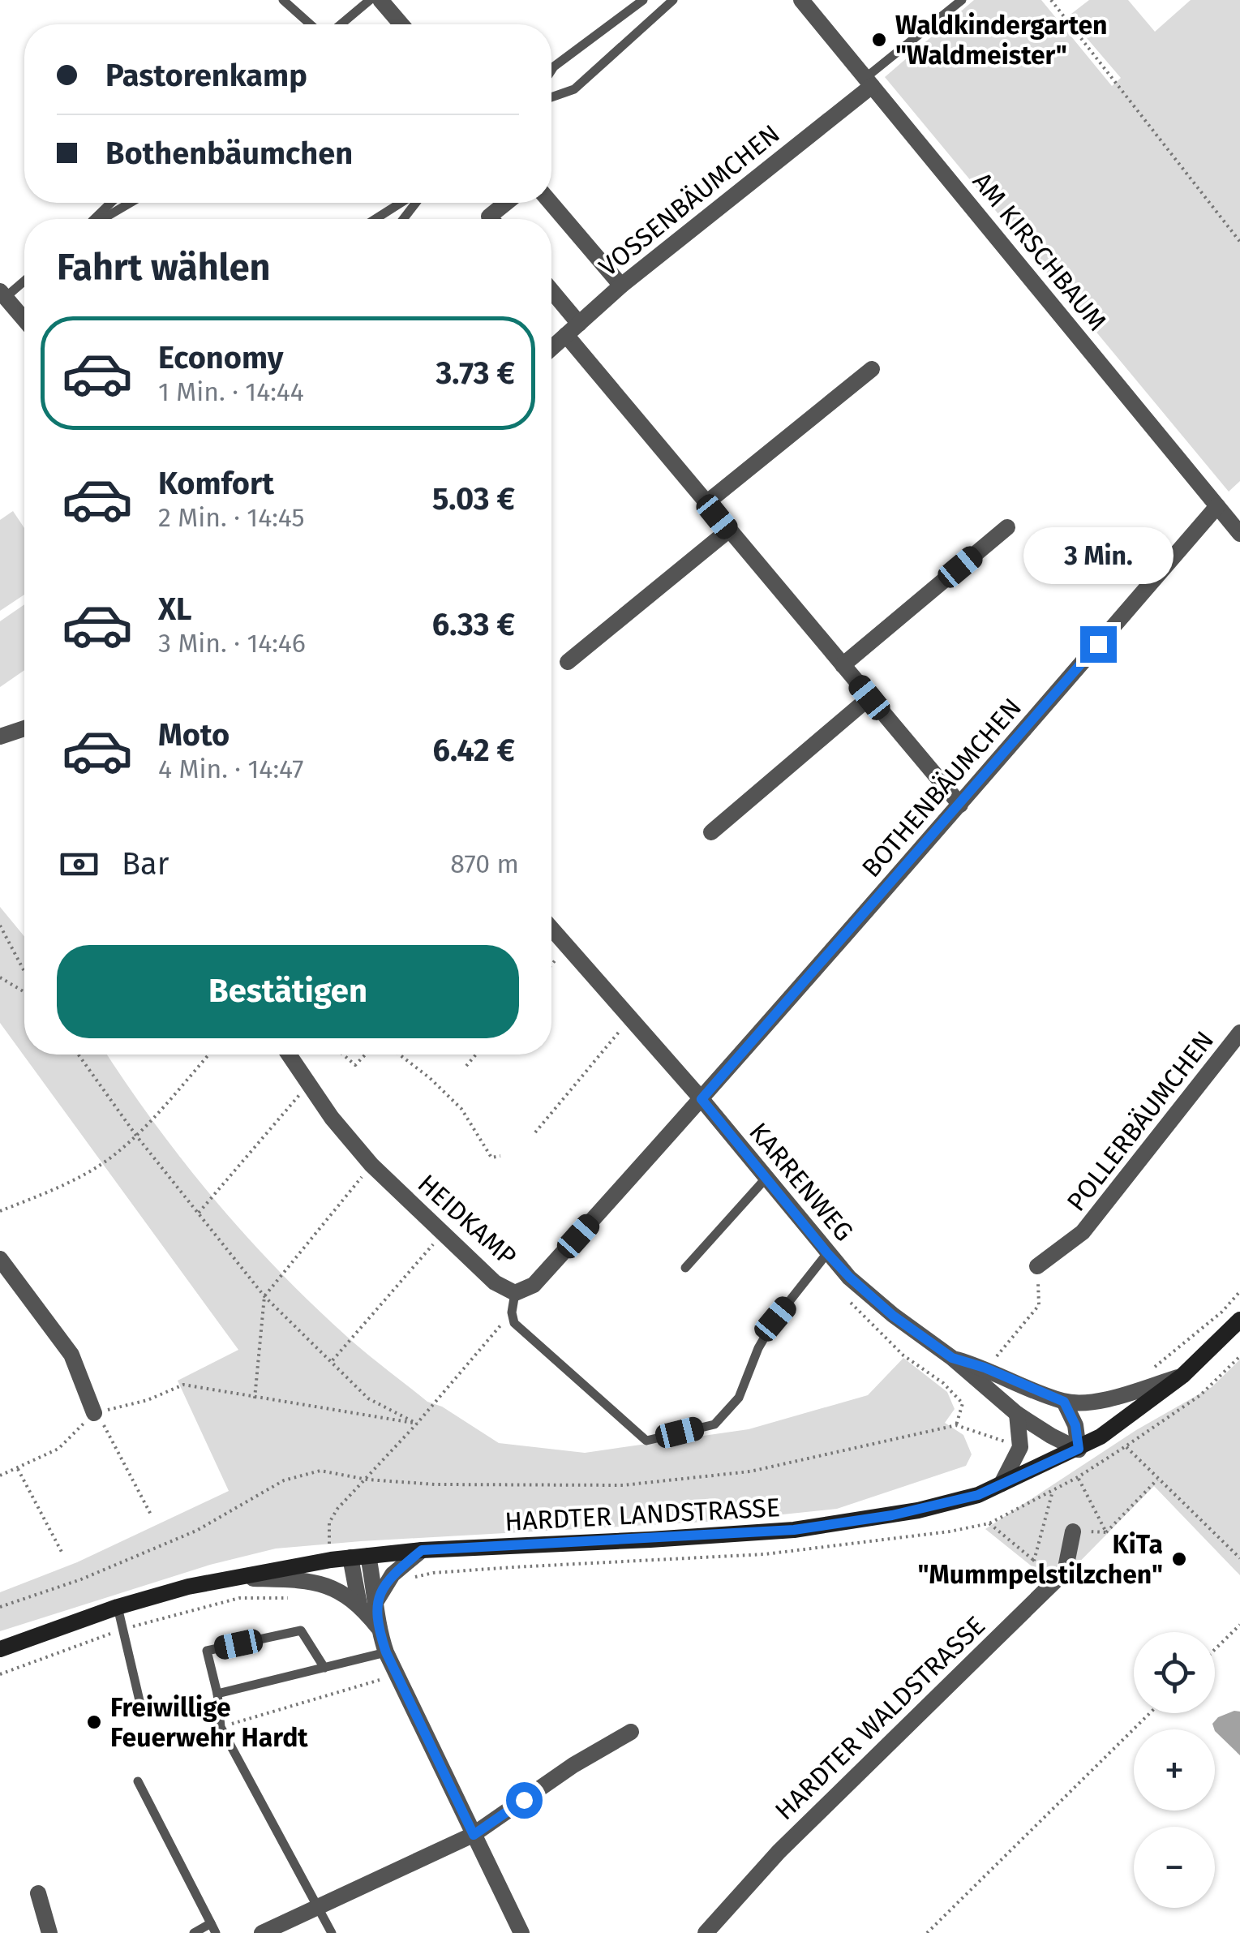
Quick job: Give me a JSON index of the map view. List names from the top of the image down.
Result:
{
  "streets": {
    "main road": ["HARDTER LANDSTRASSE"],
    "street": [
      "VOSSENBÄUMCHEN",
      "AM KIRSCHBAUM",
      "BOTHENBÄUMCHEN",
      "POLLERBÄUMCHEN",
      "KARRENWEG",
      "HEIDKAMP",
      "HARDTER WALDSTRASSE"
    ]
  },
  "crossings": [
    ["VOSSENBÄUMCHEN", "AM KIRSCHBAUM"],
    ["AM KIRSCHBAUM", "BOTHENBÄUMCHEN"],
    ["BOTHENBÄUMCHEN", "KARRENWEG"],
    ["BOTHENBÄUMCHEN", "HEIDKAMP"],
    ["KARRENWEG", "HEIDKAMP"],
    ["KARRENWEG", "HARDTER LANDSTRASSE"]
  ],
  "places": ["Waldkindergarten \"Waldmeister\"", "KiTa \"Mummpelstilzchen\"", "Freiwillige Feuerwehr Hardt"],
  "page": {
    "banner": ["Pastorenkamp", "Bothenbäumchen"],
    "heading": "Fahrt wählen",
    "list": [
      {
        "name": "Economy",
        "note": "1 Min. · 14:44",
        "value": "3.73 €"
      },
      {
        "name": "Komfort",
        "note": "2 Min. · 14:45",
        "value": "5.03 €"
      },
      {
        "name": "XL",
        "note": "3 Min. · 14:46",
        "value": "6.33 €"
      },
      {
        "name": "Moto",
        "note": "4 Min. · 14:47",
        "value": "6.42 €"
      }
    ],
    "bubble": "3 Min.",
    "pay": ["Bar", "870 m"],
    "buttons": "Bestätigen",
    "map_buttons": ["+", "−"]
  }
}
